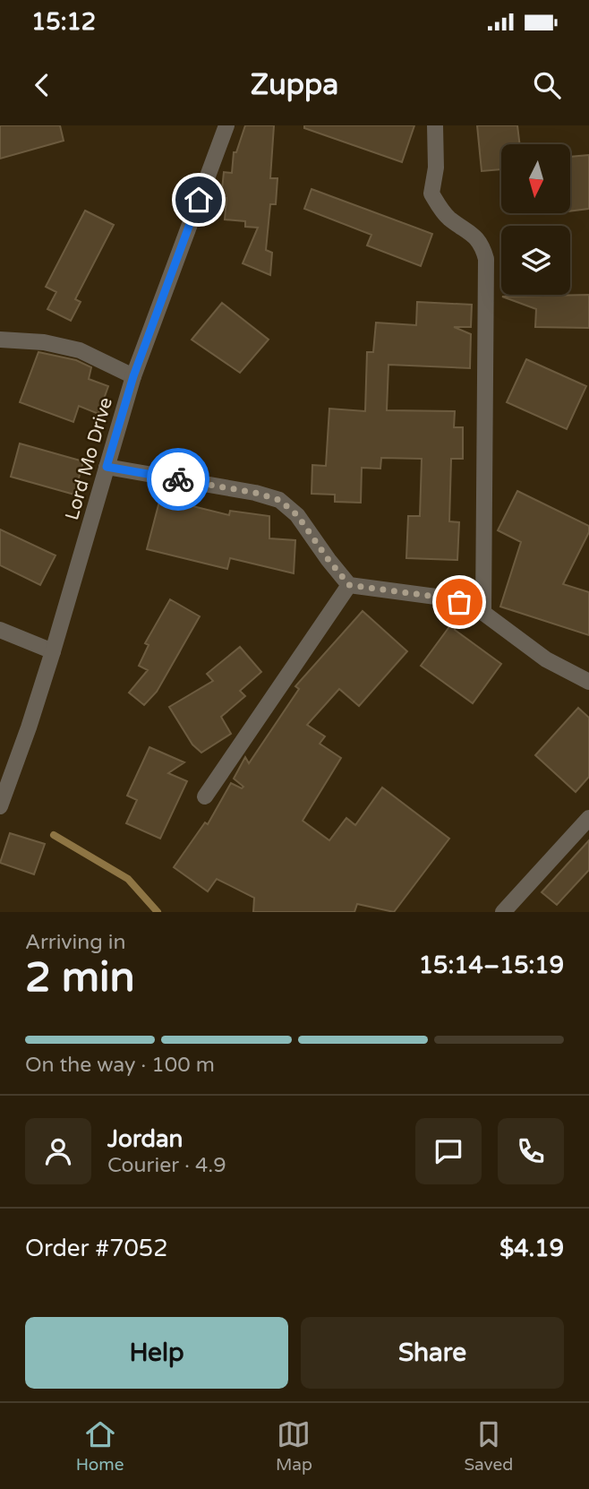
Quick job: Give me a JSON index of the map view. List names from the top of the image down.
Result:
{
  "streets": {
    "street": ["Lord Mo Drive"]
  },
  "north": "bottom",
  "page": {
    "status": "15:12",
    "header": "Zuppa",
    "heading": ["2 min", "Arriving in", "15:14–15:19"],
    "panel": [
      "Jordan",
      "Courier · 4.9",
      "Order #7052",
      "$4.19"
    ],
    "bar": "On the way · 100 m",
    "buttons": ["Help", "Share"],
    "tabs": ["Home", "Map", "Saved"]
  }
}
